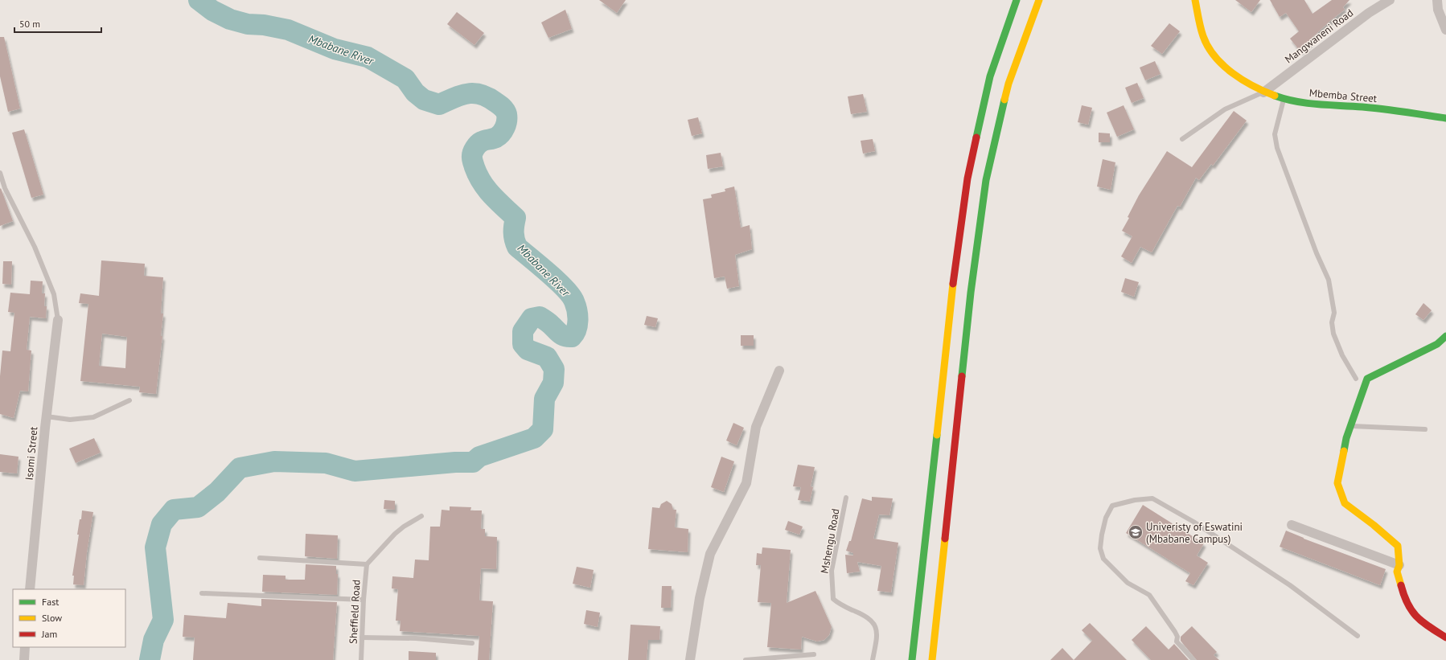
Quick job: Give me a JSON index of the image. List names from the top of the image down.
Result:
{
  "streets": {
    "main road": ["Mbemba Street"],
    "street": ["Mangwaneni Road", "Isomi Street"],
    "lane": ["Mshengu Road", "Sheffield Road"]
  },
  "crossings": [
    ["Mangwaneni Road", "Mbemba Street"]
  ],
  "water": ["Mbabane River"],
  "places": {
    "school or university": ["Univeristy of Eswatini (Mbabane Campus)"]
  },
  "legend": ["Fast", "Slow", "Jam"],
  "scale_bar": "50 m"
}
